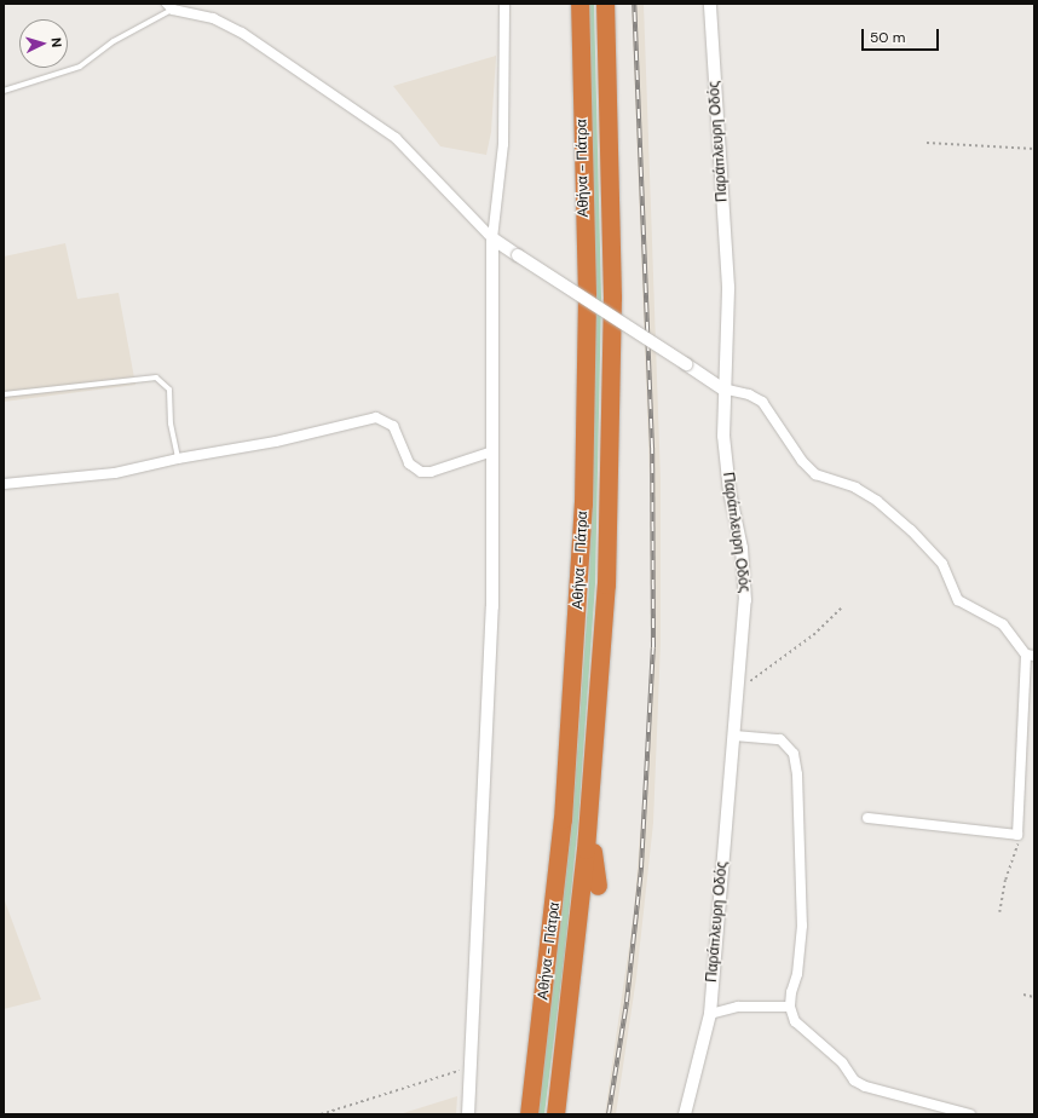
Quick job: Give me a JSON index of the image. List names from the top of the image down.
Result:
{
  "streets": {
    "highway": ["Αθήνα - Πάτρα"],
    "street": ["Παράπλευρη Οδός"]
  },
  "scale_bar": "50 m",
  "north": "right"
}
